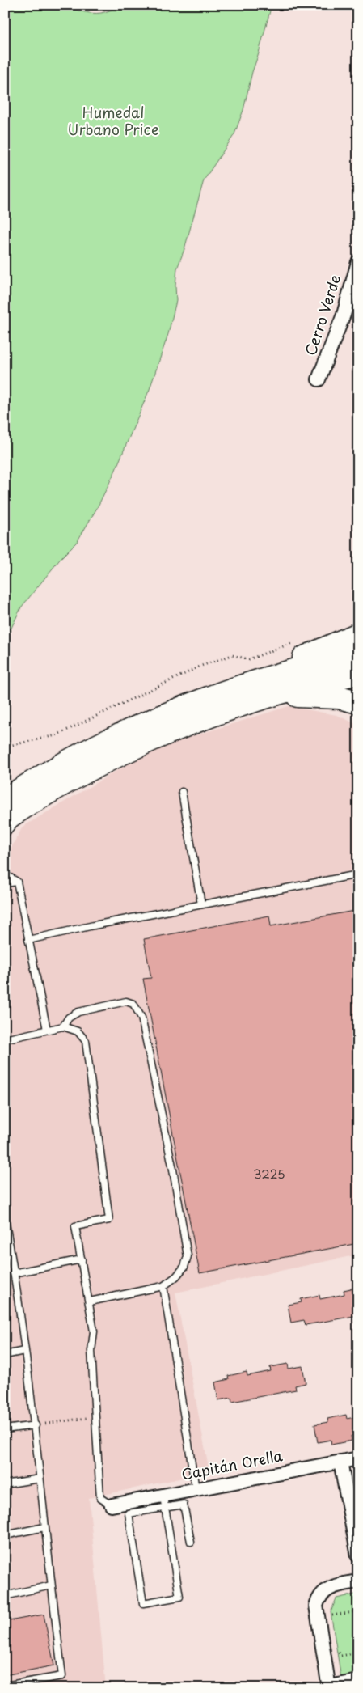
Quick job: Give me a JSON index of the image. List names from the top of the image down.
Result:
{
  "streets": {
    "street": ["Cerro Verde", "Capitán Orella"]
  },
  "parks": ["Humedal Urbano Price"],
  "house_numbers": ["3225"]
}
